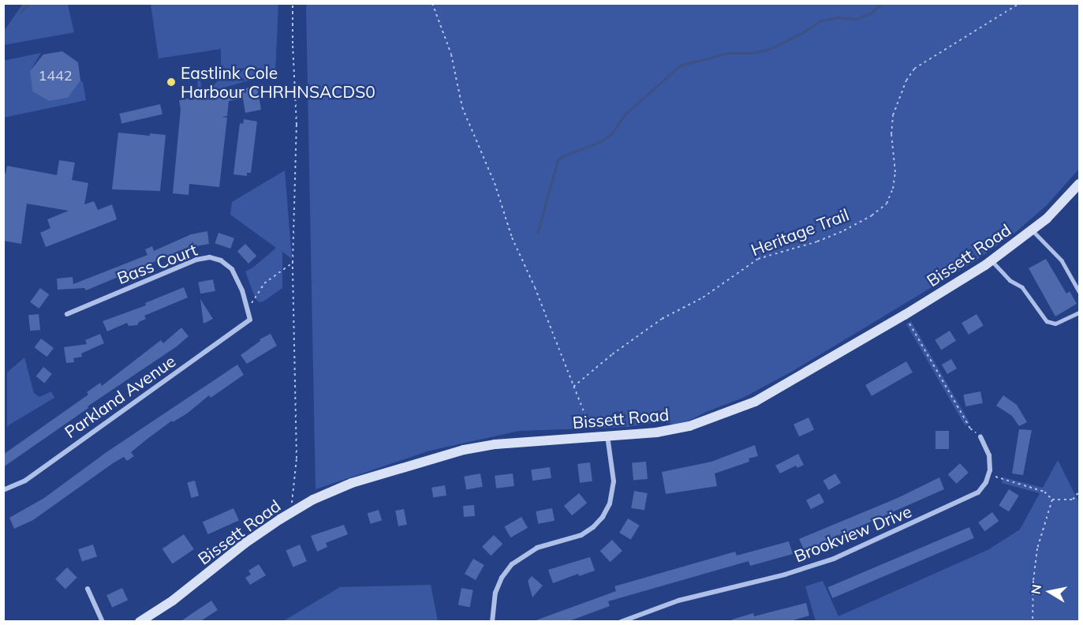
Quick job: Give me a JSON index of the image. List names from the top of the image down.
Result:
{
  "streets": {
    "main road": ["Bissett Road"],
    "street": ["Bass Court", "Parkland Avenue", "Brookview Drive"],
    "path": ["Heritage Trail"]
  },
  "crossings": [
    ["Bass Court", "Parkland Avenue"]
  ],
  "places": ["Eastlink Cole Harbour CHRHNSACDS0"],
  "house_numbers": ["1442"],
  "north": "left"
}
